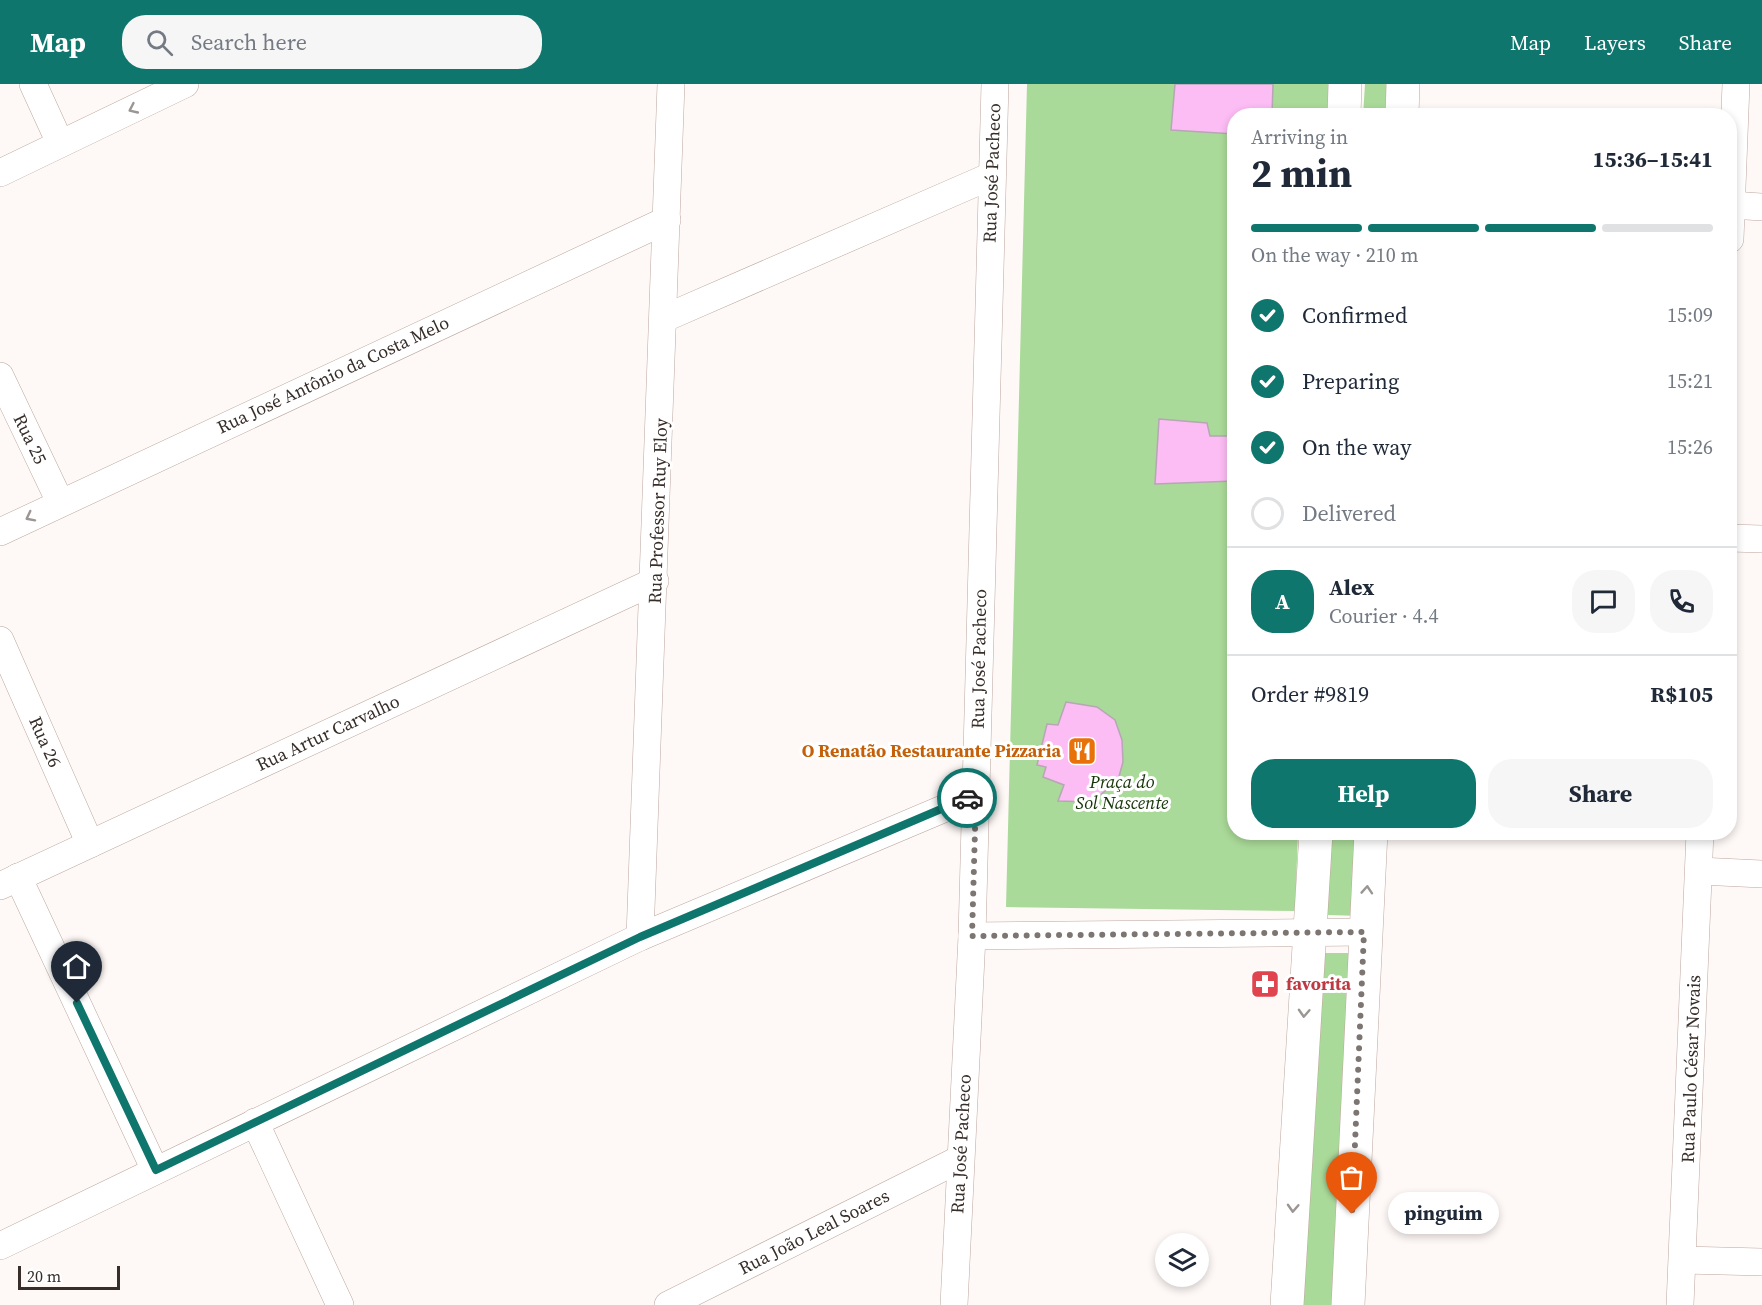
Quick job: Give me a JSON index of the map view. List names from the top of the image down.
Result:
{
  "streets": {
    "street": [
      "Rua José Pacheco",
      "Rua José Antônio da Costa Melo",
      "Rua 25",
      "Rua Professor Ruy Eloy",
      "Rua Artur Carvalho",
      "Rua 26",
      "Rua Paulo César Novais",
      "Rua João Leal Soares"
    ]
  },
  "crossings": [
    ["Rua José Pacheco", "Rua João Leal Soares"],
    ["Rua José Antônio da Costa Melo", "Rua 25"],
    ["Rua José Antônio da Costa Melo", "Rua Professor Ruy Eloy"],
    ["Rua Professor Ruy Eloy", "Rua Artur Carvalho"],
    ["Rua Artur Carvalho", "Rua 26"]
  ],
  "parks": ["Praça do Sol Nascente"],
  "places": {
    "restaurant": ["O Renatão Restaurante Pizzaria"],
    "pharmacy": ["favorita"],
    "other": ["pinguim"]
  },
  "scale_bar": "20 m",
  "page": {
    "header": "Map",
    "search": "Search here",
    "nav": ["Map", "Layers", "Share"],
    "heading": ["2 min", "Arriving in", "15:36–15:41"],
    "panel": [
      "Alex",
      "Courier · 4.4",
      "Order #9819",
      "R$105"
    ],
    "bar": "On the way · 210 m",
    "list": [
      ["Confirmed", "15:09"],
      ["Preparing", "15:21"],
      ["On the way", "15:26"],
      "Delivered"
    ],
    "round": "A",
    "buttons": ["Help", "Share"],
    "bubble": "pinguim",
    "scale": "20 m"
  }
}
